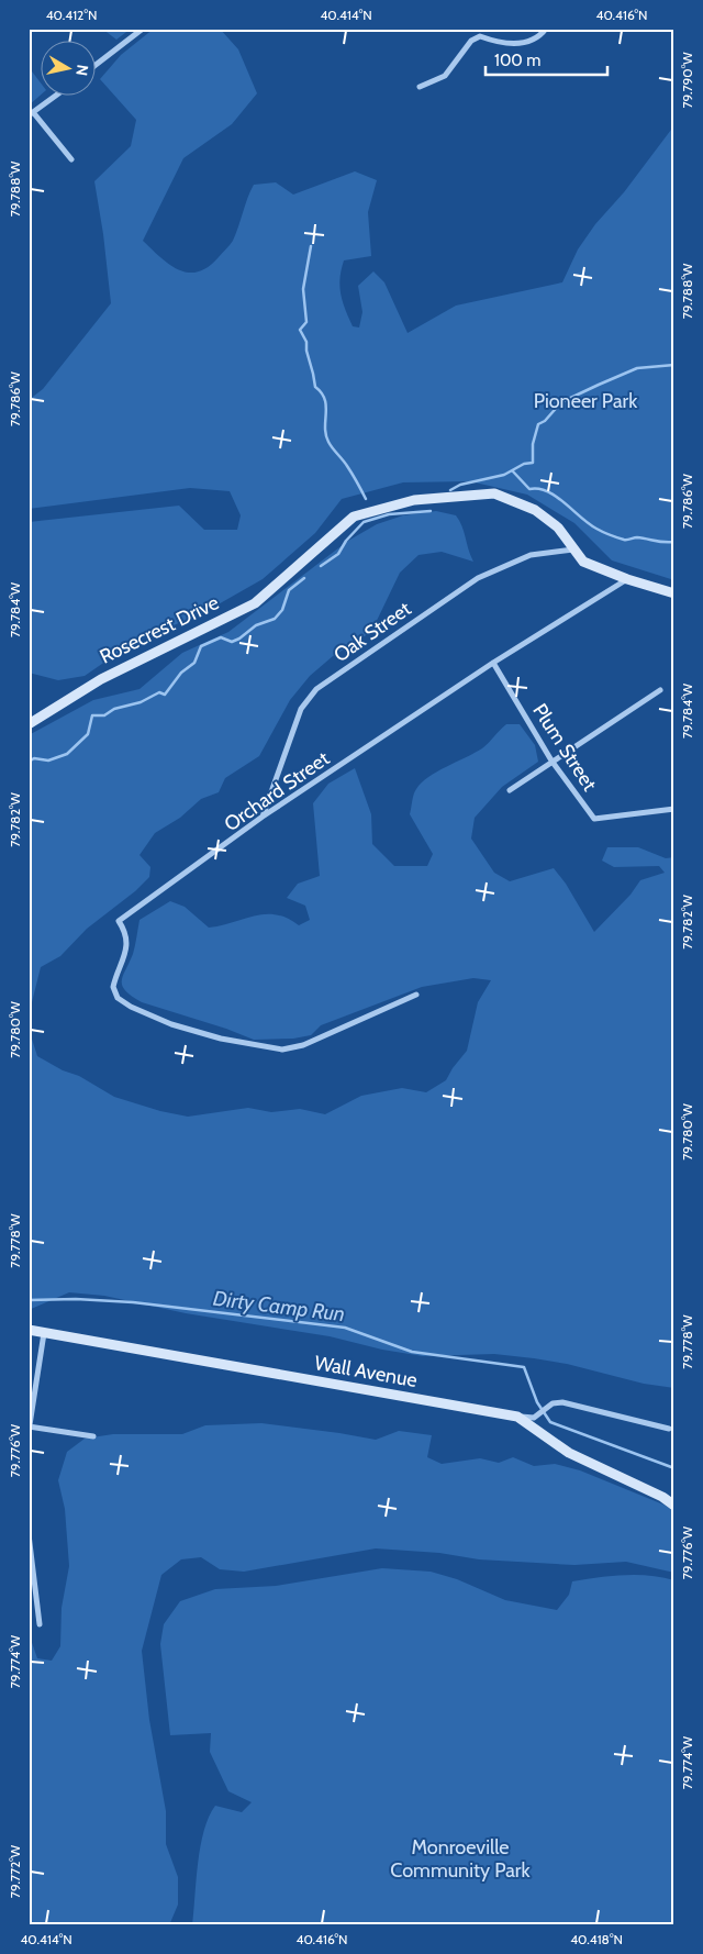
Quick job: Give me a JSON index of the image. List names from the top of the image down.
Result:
{
  "streets": {
    "street": [
      "Rosecrest Drive",
      "Oak Street",
      "Plum Street",
      "Orchard Street",
      "Wall Avenue"
    ]
  },
  "crossings": [
    ["Rosecrest Drive", "Oak Street"],
    ["Rosecrest Drive", "Orchard Street"],
    ["Oak Street", "Orchard Street"],
    ["Plum Street", "Orchard Street"]
  ],
  "water": ["Dirty Camp Run"],
  "parks": ["Pioneer Park", "Monroeville Community Park"],
  "scale_bar": "100 m",
  "north": "right",
  "coordinates": [
    "40.412°N",
    "40.414°N",
    "40.416°N",
    "79.790°W",
    "79.788°W",
    "79.786°W",
    "79.784°W",
    "79.782°W",
    "79.780°W",
    "79.778°W",
    "79.776°W",
    "79.774°W",
    "79.772°W",
    "40.418°N"
  ]
}
